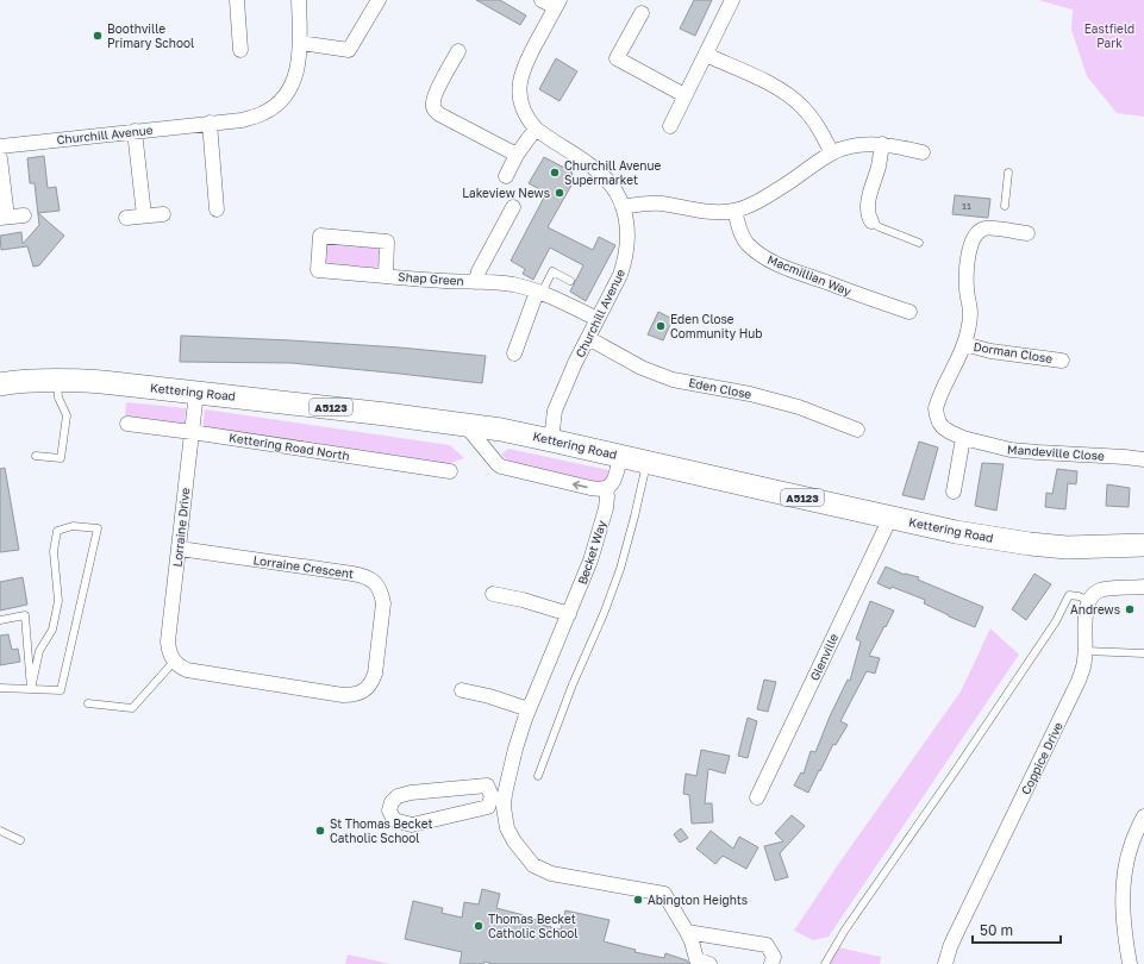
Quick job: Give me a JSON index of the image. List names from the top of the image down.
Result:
{
  "streets": {
    "main road": ["Kettering Road", "A5123"],
    "street": [
      "Churchill Avenue",
      "Macmillian Way",
      "Shap Green",
      "Dorman Close",
      "Eden Close",
      "Kettering Road North",
      "Mandeville Close",
      "Lorraine Drive",
      "Becket Way",
      "Lorraine Crescent",
      "Glenville",
      "Coppice Drive"
    ]
  },
  "crossings": [
    ["Churchill Avenue", "Shap Green"],
    ["Churchill Avenue", "Eden Close"],
    ["Churchill Avenue", "Kettering Road"],
    ["Dorman Close", "Mandeville Close"],
    ["Kettering Road", "Lorraine Drive"],
    ["Kettering Road", "Glenville"],
    ["Kettering Road North", "Lorraine Drive"],
    ["Lorraine Drive", "Lorraine Crescent"]
  ],
  "parks": ["Eastfield Park"],
  "places": [
    "Boothville Primary School",
    "Churchill Avenue Supermarket",
    "Lakeview News",
    "Eden Close Community Hub",
    "Andrews",
    "St Thomas Becket Catholic School",
    "Abington Heights",
    "Thomas Becket Catholic School"
  ],
  "house_numbers": ["11"],
  "scale_bar": "50 m"
}
